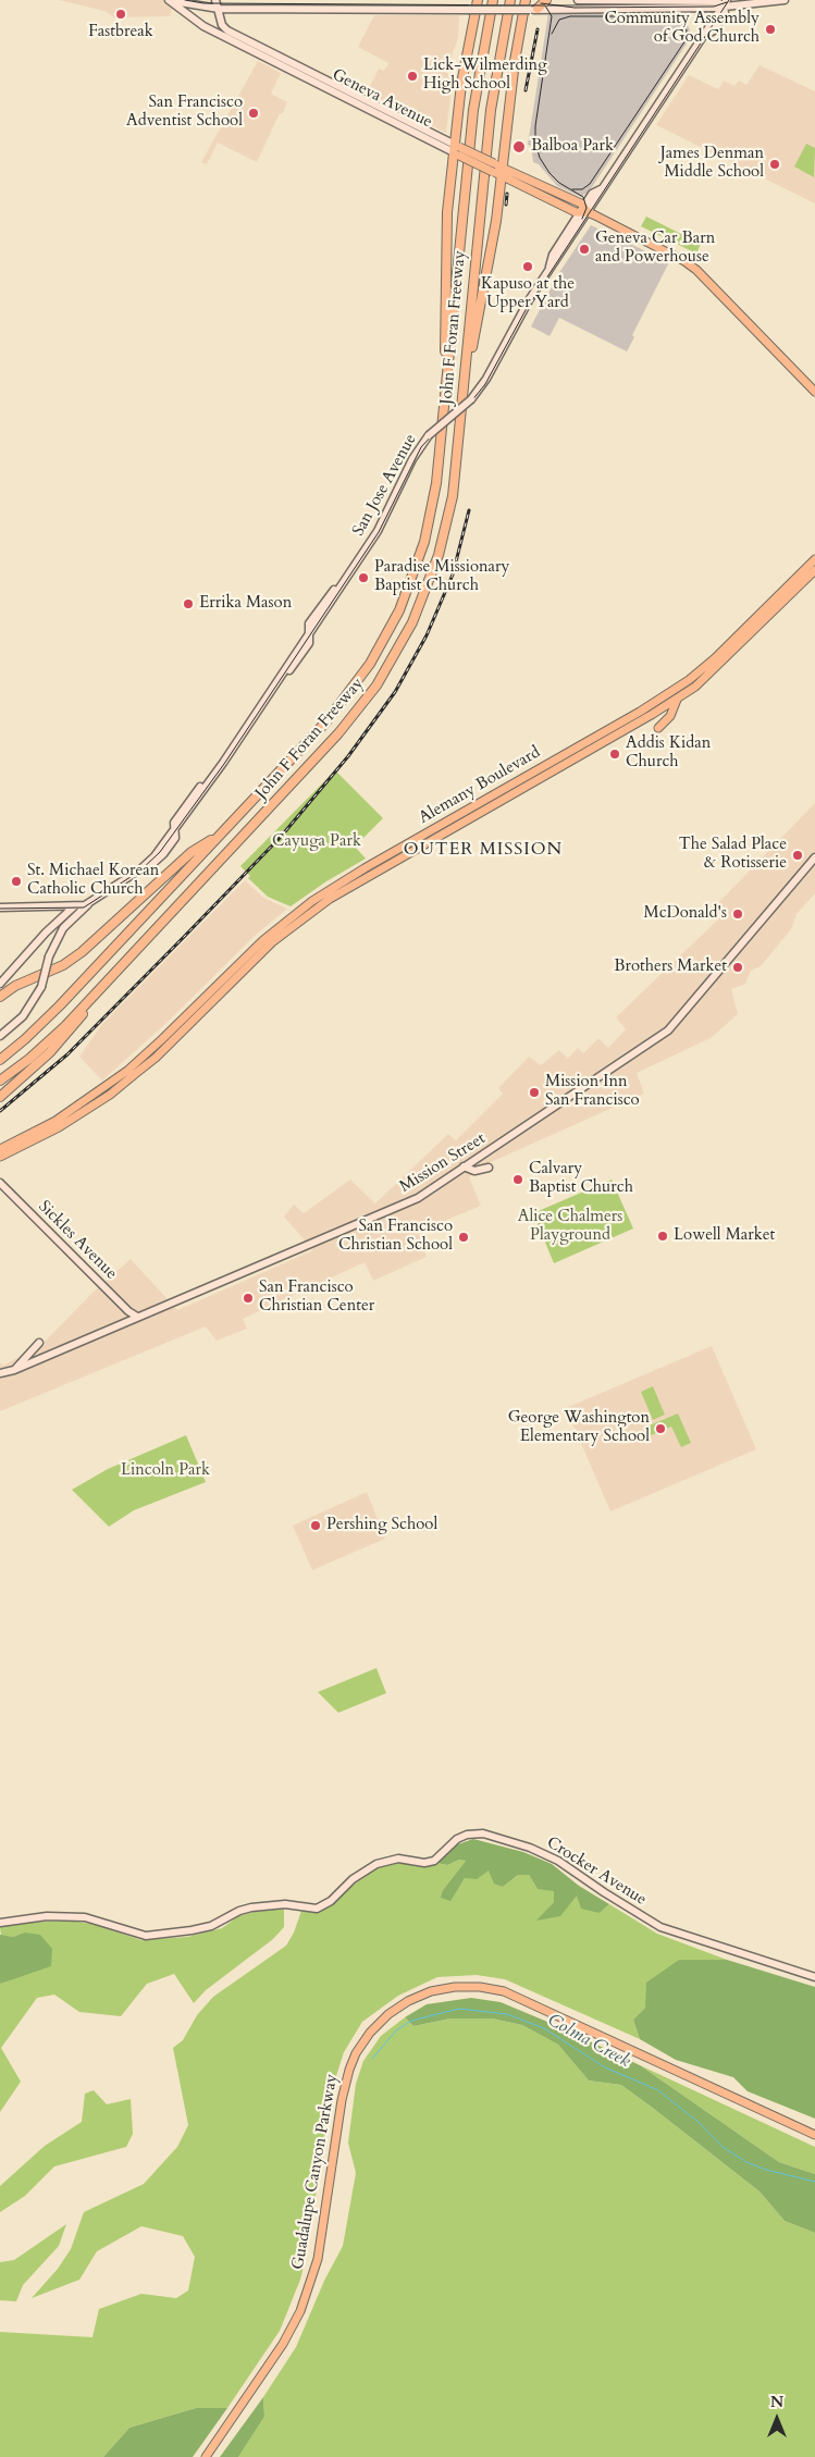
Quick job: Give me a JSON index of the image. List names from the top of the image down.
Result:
{
  "streets": {
    "highway": ["John F Foran Freeway"],
    "main road": [
      "Geneva Avenue",
      "San Jose Avenue",
      "Alemany Boulevard",
      "Mission Street",
      "Sickles Avenue",
      "Crocker Avenue",
      "Guadalupe Canyon Parkway"
    ]
  },
  "crossings": [
    ["Geneva Avenue", "San Jose Avenue"],
    ["Mission Street", "Sickles Avenue"]
  ],
  "districts": ["OUTER MISSION"],
  "water": ["Colma Creek"],
  "parks": ["Cayuga Park", "Alice Chalmers Playground", "Lincoln Park"],
  "places": [
    "Fastbreak",
    "Community Assembly of God Church",
    "Lick-Wilmerding High School",
    "San Francisco Adventist School",
    "Balboa Park",
    "James Denman Middle School",
    "Geneva Car Barn and Powerhouse",
    "Kapuso at the Upper Yard",
    "Paradise Missionary Baptist Church",
    "Errika Mason",
    "Addis Kidan Church",
    "The Salad Place & Rotisserie",
    "St. Michael Korean Catholic Church",
    "McDonald's",
    "Brothers Market",
    "Mission Inn San Francisco",
    "Calvary Baptist Church",
    "Lowell Market",
    "San Francisco Christian School",
    "San Francisco Christian Center",
    "George Washington Elementary School",
    "Pershing School"
  ],
  "north": "top"
}
